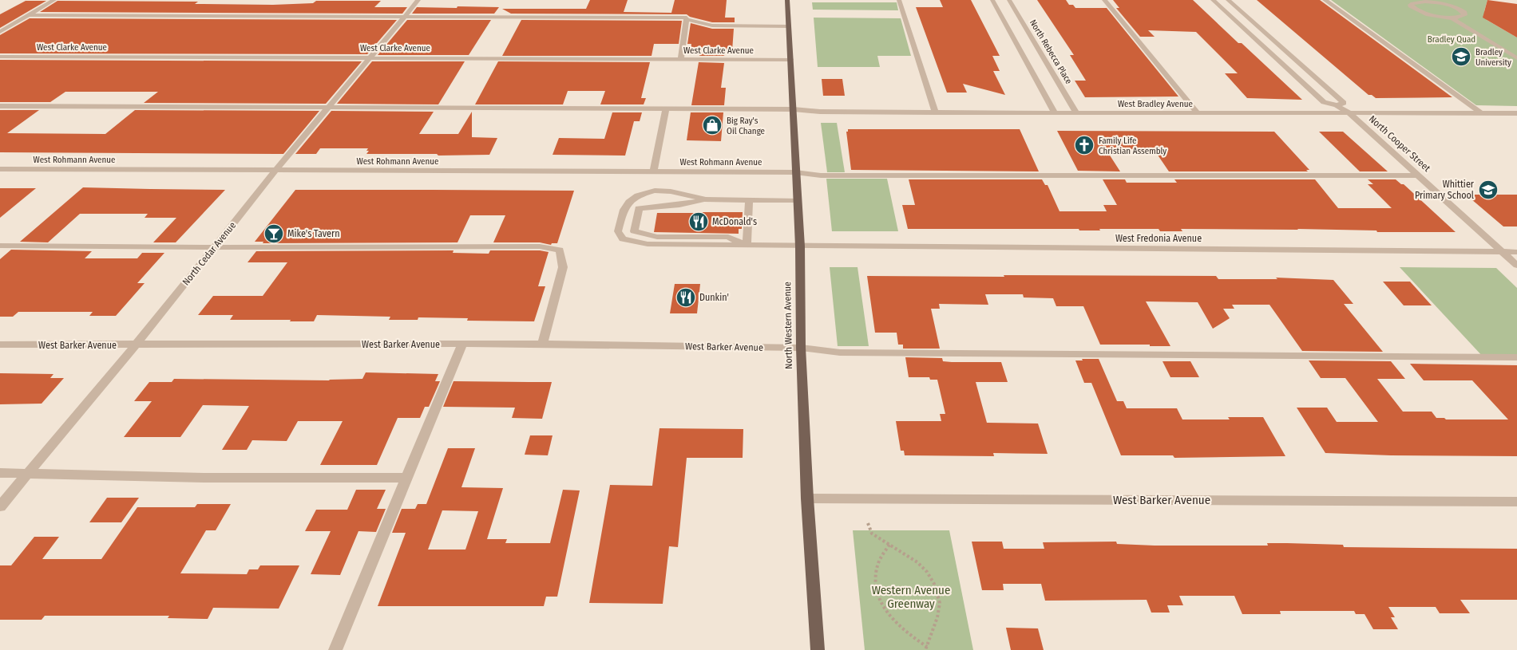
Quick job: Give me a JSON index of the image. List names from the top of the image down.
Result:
{
  "streets": {
    "main road": ["North Western Avenue"],
    "street": [
      "West Clarke Avenue",
      "North Rebecca Place",
      "West Bradley Avenue",
      "North Cooper Street",
      "West Rohmann Avenue",
      "West Fredonia Avenue",
      "North Cedar Avenue",
      "West Barker Avenue"
    ]
  },
  "crossings": [
    ["West Clarke Avenue", "North Cedar Avenue"],
    ["West Clarke Avenue", "North Western Avenue"],
    ["North Rebecca Place", "West Bradley Avenue"],
    ["West Bradley Avenue", "North Cooper Street"],
    ["West Bradley Avenue", "North Cedar Avenue"],
    ["West Bradley Avenue", "North Western Avenue"],
    ["North Cooper Street", "West Rohmann Avenue"],
    ["North Cooper Street", "West Fredonia Avenue"],
    ["West Rohmann Avenue", "North Cedar Avenue"],
    ["West Rohmann Avenue", "North Western Avenue"],
    ["West Fredonia Avenue", "North Western Avenue"],
    ["North Cedar Avenue", "West Barker Avenue"],
    ["North Western Avenue", "West Barker Avenue"]
  ],
  "parks": ["Bradley Quad", "Western Avenue Greenway"],
  "places": {
    "school or university": ["Bradley University", "Whittier Primary School"],
    "shop": ["Big Ray's Oil Change"],
    "church": ["Family Life Christian Assembly"],
    "restaurant": ["McDonald's", "Dunkin'"],
    "bar": ["Mike's Tavern"]
  }
}
